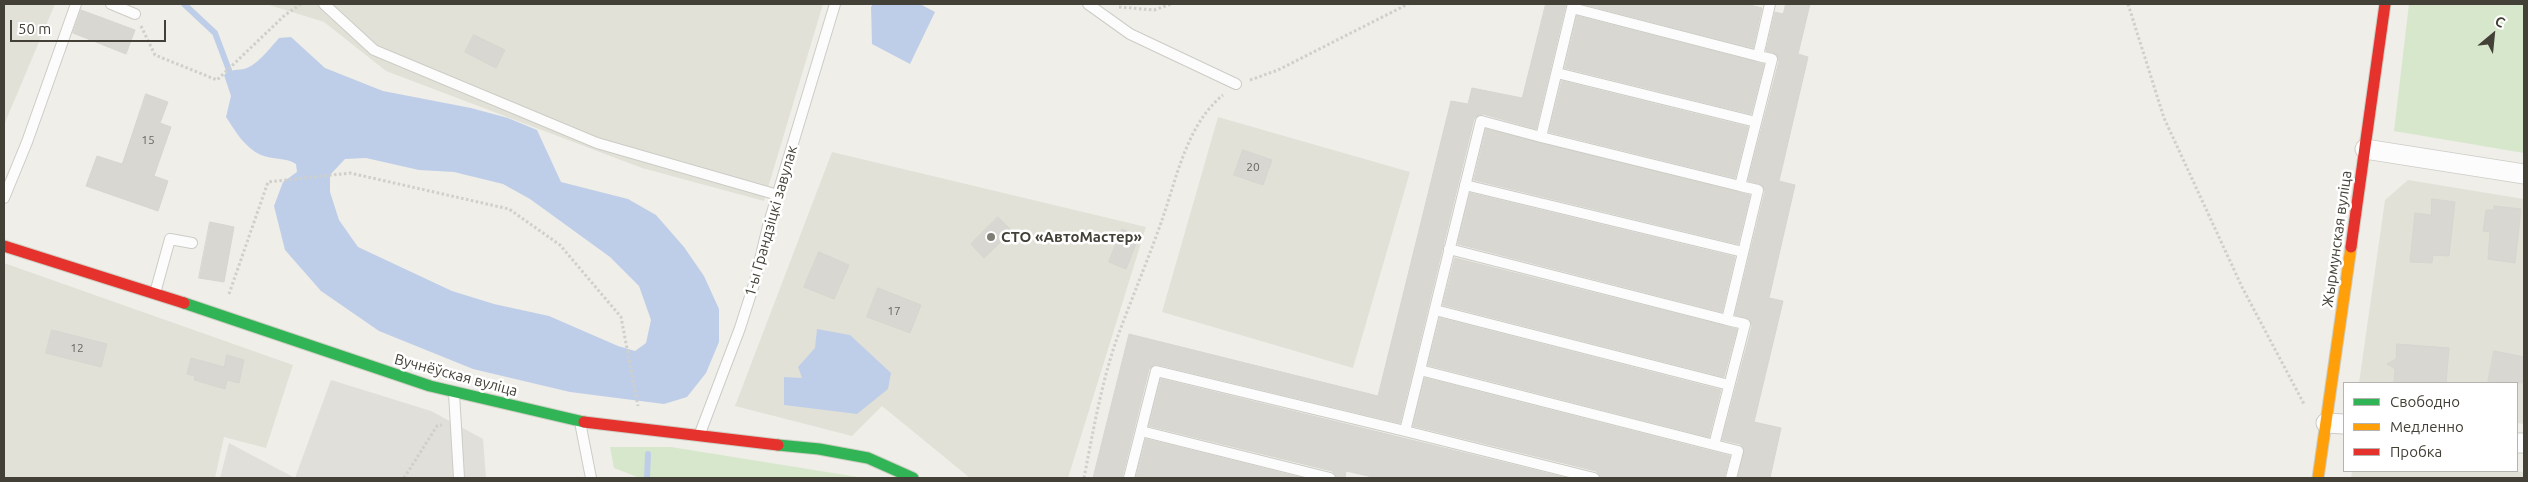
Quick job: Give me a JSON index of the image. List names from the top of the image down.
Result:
{
  "streets": {
    "street": ["Жырмунская вуліца", "Вучнёўская вуліца"],
    "lane": ["1-ы Грандзіцкі завулак"]
  },
  "crossings": [
    ["1-ы Грандзіцкі завулак", "Вучнёўская вуліца"]
  ],
  "places": ["СТО «АвтоМастер»"],
  "house_numbers": [
    "15",
    "20",
    "17",
    "12"
  ],
  "legend": ["Свободно", "Медленно", "Пробка"],
  "scale_bar": "50 m",
  "north": "top right"
}
